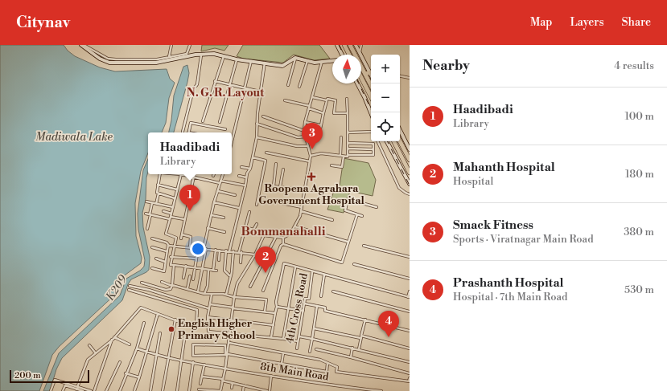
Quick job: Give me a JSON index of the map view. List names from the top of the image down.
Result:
{
  "streets": {
    "street": ["4th Cross Road", "8th Main Road"]
  },
  "districts": ["N. G. R. Layout", "Bommanahalli"],
  "water": ["Madiwala Lake", "K209"],
  "places": {
    "health": ["Roopena Agrahara Government Hospital"],
    "other": ["English Higher Primary School"]
  },
  "scale_bar": "200 m",
  "north": "top",
  "page": {
    "header": "Citynav",
    "nav": ["Map", "Layers", "Share"],
    "heading": ["Nearby", "4 results"],
    "map_buttons": ["+", "−"],
    "list": [
      {
        "mark": "1",
        "name": "Haadibadi",
        "note": "Library",
        "value": "100 m"
      },
      {
        "mark": "2",
        "name": "Mahanth Hospital",
        "note": "Hospital",
        "value": "180 m"
      },
      {
        "mark": "3",
        "name": "Smack Fitness",
        "note": "Sports · Viratnagar Main Road",
        "value": "380 m"
      },
      {
        "mark": "4",
        "name": "Prashanth Hospital",
        "note": "Hospital · 7th Main Road",
        "value": "530 m"
      }
    ],
    "pins": [
      "3",
      "1",
      "2",
      "4"
    ],
    "popup": ["Haadibadi", "Library"],
    "scale": "200 m"
  }
}
